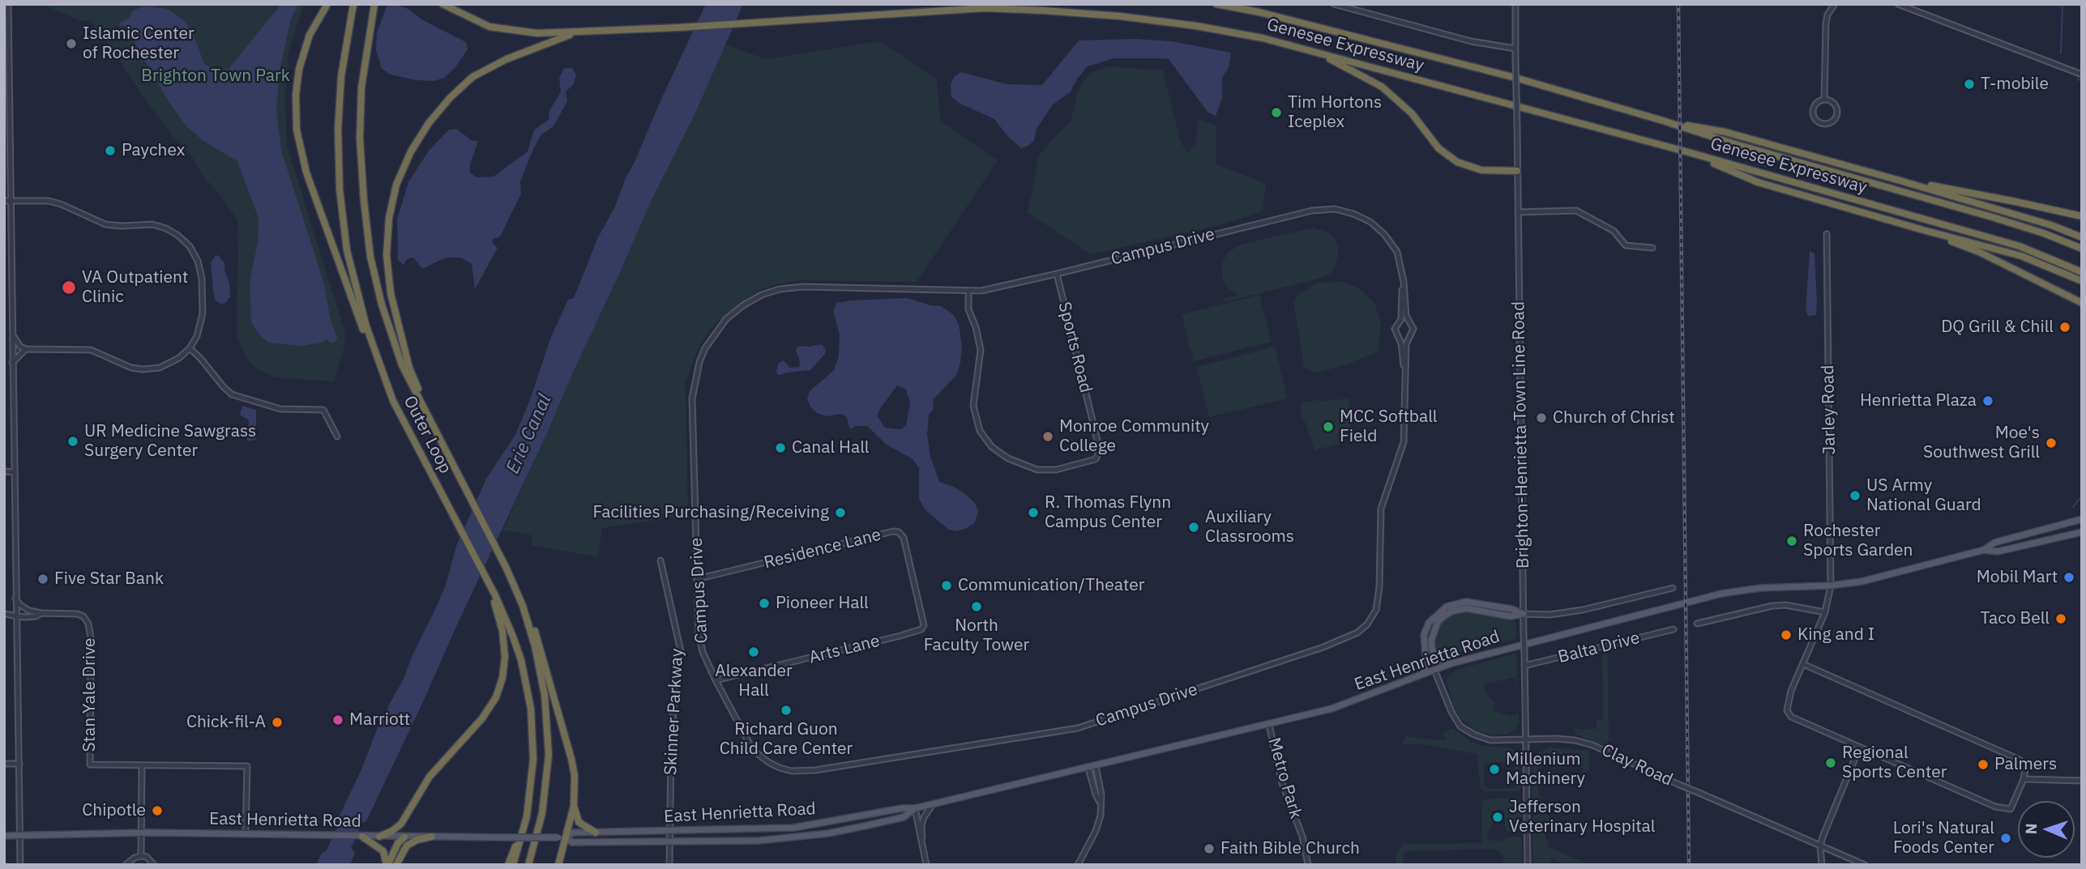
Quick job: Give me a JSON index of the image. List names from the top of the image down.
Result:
{
  "streets": {
    "highway": ["Genesee Expressway", "Outer Loop"],
    "main road": ["East Henrietta Road"],
    "street": [
      "Campus Drive",
      "Sports Road",
      "Jarley Road",
      "Brighton-Henrietta Town Line Road",
      "Residence Lane",
      "Balta Drive",
      "Arts Lane",
      "Stan Yale Drive",
      "Skinner Parkway",
      "Clay Road",
      "Metro Park"
    ]
  },
  "crossings": [
    ["Campus Drive", "Sports Road"],
    ["Campus Drive", "Residence Lane"],
    ["Campus Drive", "Arts Lane"],
    ["Jarley Road", "East Henrietta Road"],
    ["Brighton-Henrietta Town Line Road", "Balta Drive"],
    ["Brighton-Henrietta Town Line Road", "Clay Road"],
    ["Residence Lane", "Arts Lane"],
    ["East Henrietta Road", "Stan Yale Drive"],
    ["East Henrietta Road", "Skinner Parkway"],
    ["East Henrietta Road", "Clay Road"],
    ["East Henrietta Road", "Metro Park"]
  ],
  "water": ["Erie Canal"],
  "parks": ["Brighton Town Park"],
  "places": [
    "Islamic Center of Rochester",
    "T-mobile",
    "Tim Hortons Iceplex",
    "Paychex",
    "VA Outpatient Clinic",
    "DQ Grill & Chill",
    "Henrietta Plaza",
    "Church of Christ",
    "MCC Softball Field",
    "Monroe Community College",
    "UR Medicine Sawgrass Surgery Center",
    "Moe's Southwest Grill",
    "Canal Hall",
    "US Army National Guard",
    "Facilities Purchasing/Receiving",
    "R. Thomas Flynn Campus Center",
    "Auxiliary Classrooms",
    "Rochester Sports Garden",
    "Mobil Mart",
    "Five Star Bank",
    "Communication/Theater",
    "Pioneer Hall",
    "North Faculty Tower",
    "Taco Bell",
    "King and I",
    "Alexander Hall",
    "Richard Guon Child Care Center",
    "Marriott",
    "Chick-fil-A",
    "Regional Sports Center",
    "Palmers",
    "Millenium Machinery",
    "Chipotle",
    "Jefferson Veterinary Hospital",
    "Lori's Natural Foods Center",
    "Faith Bible Church"
  ],
  "north": "left"
}
